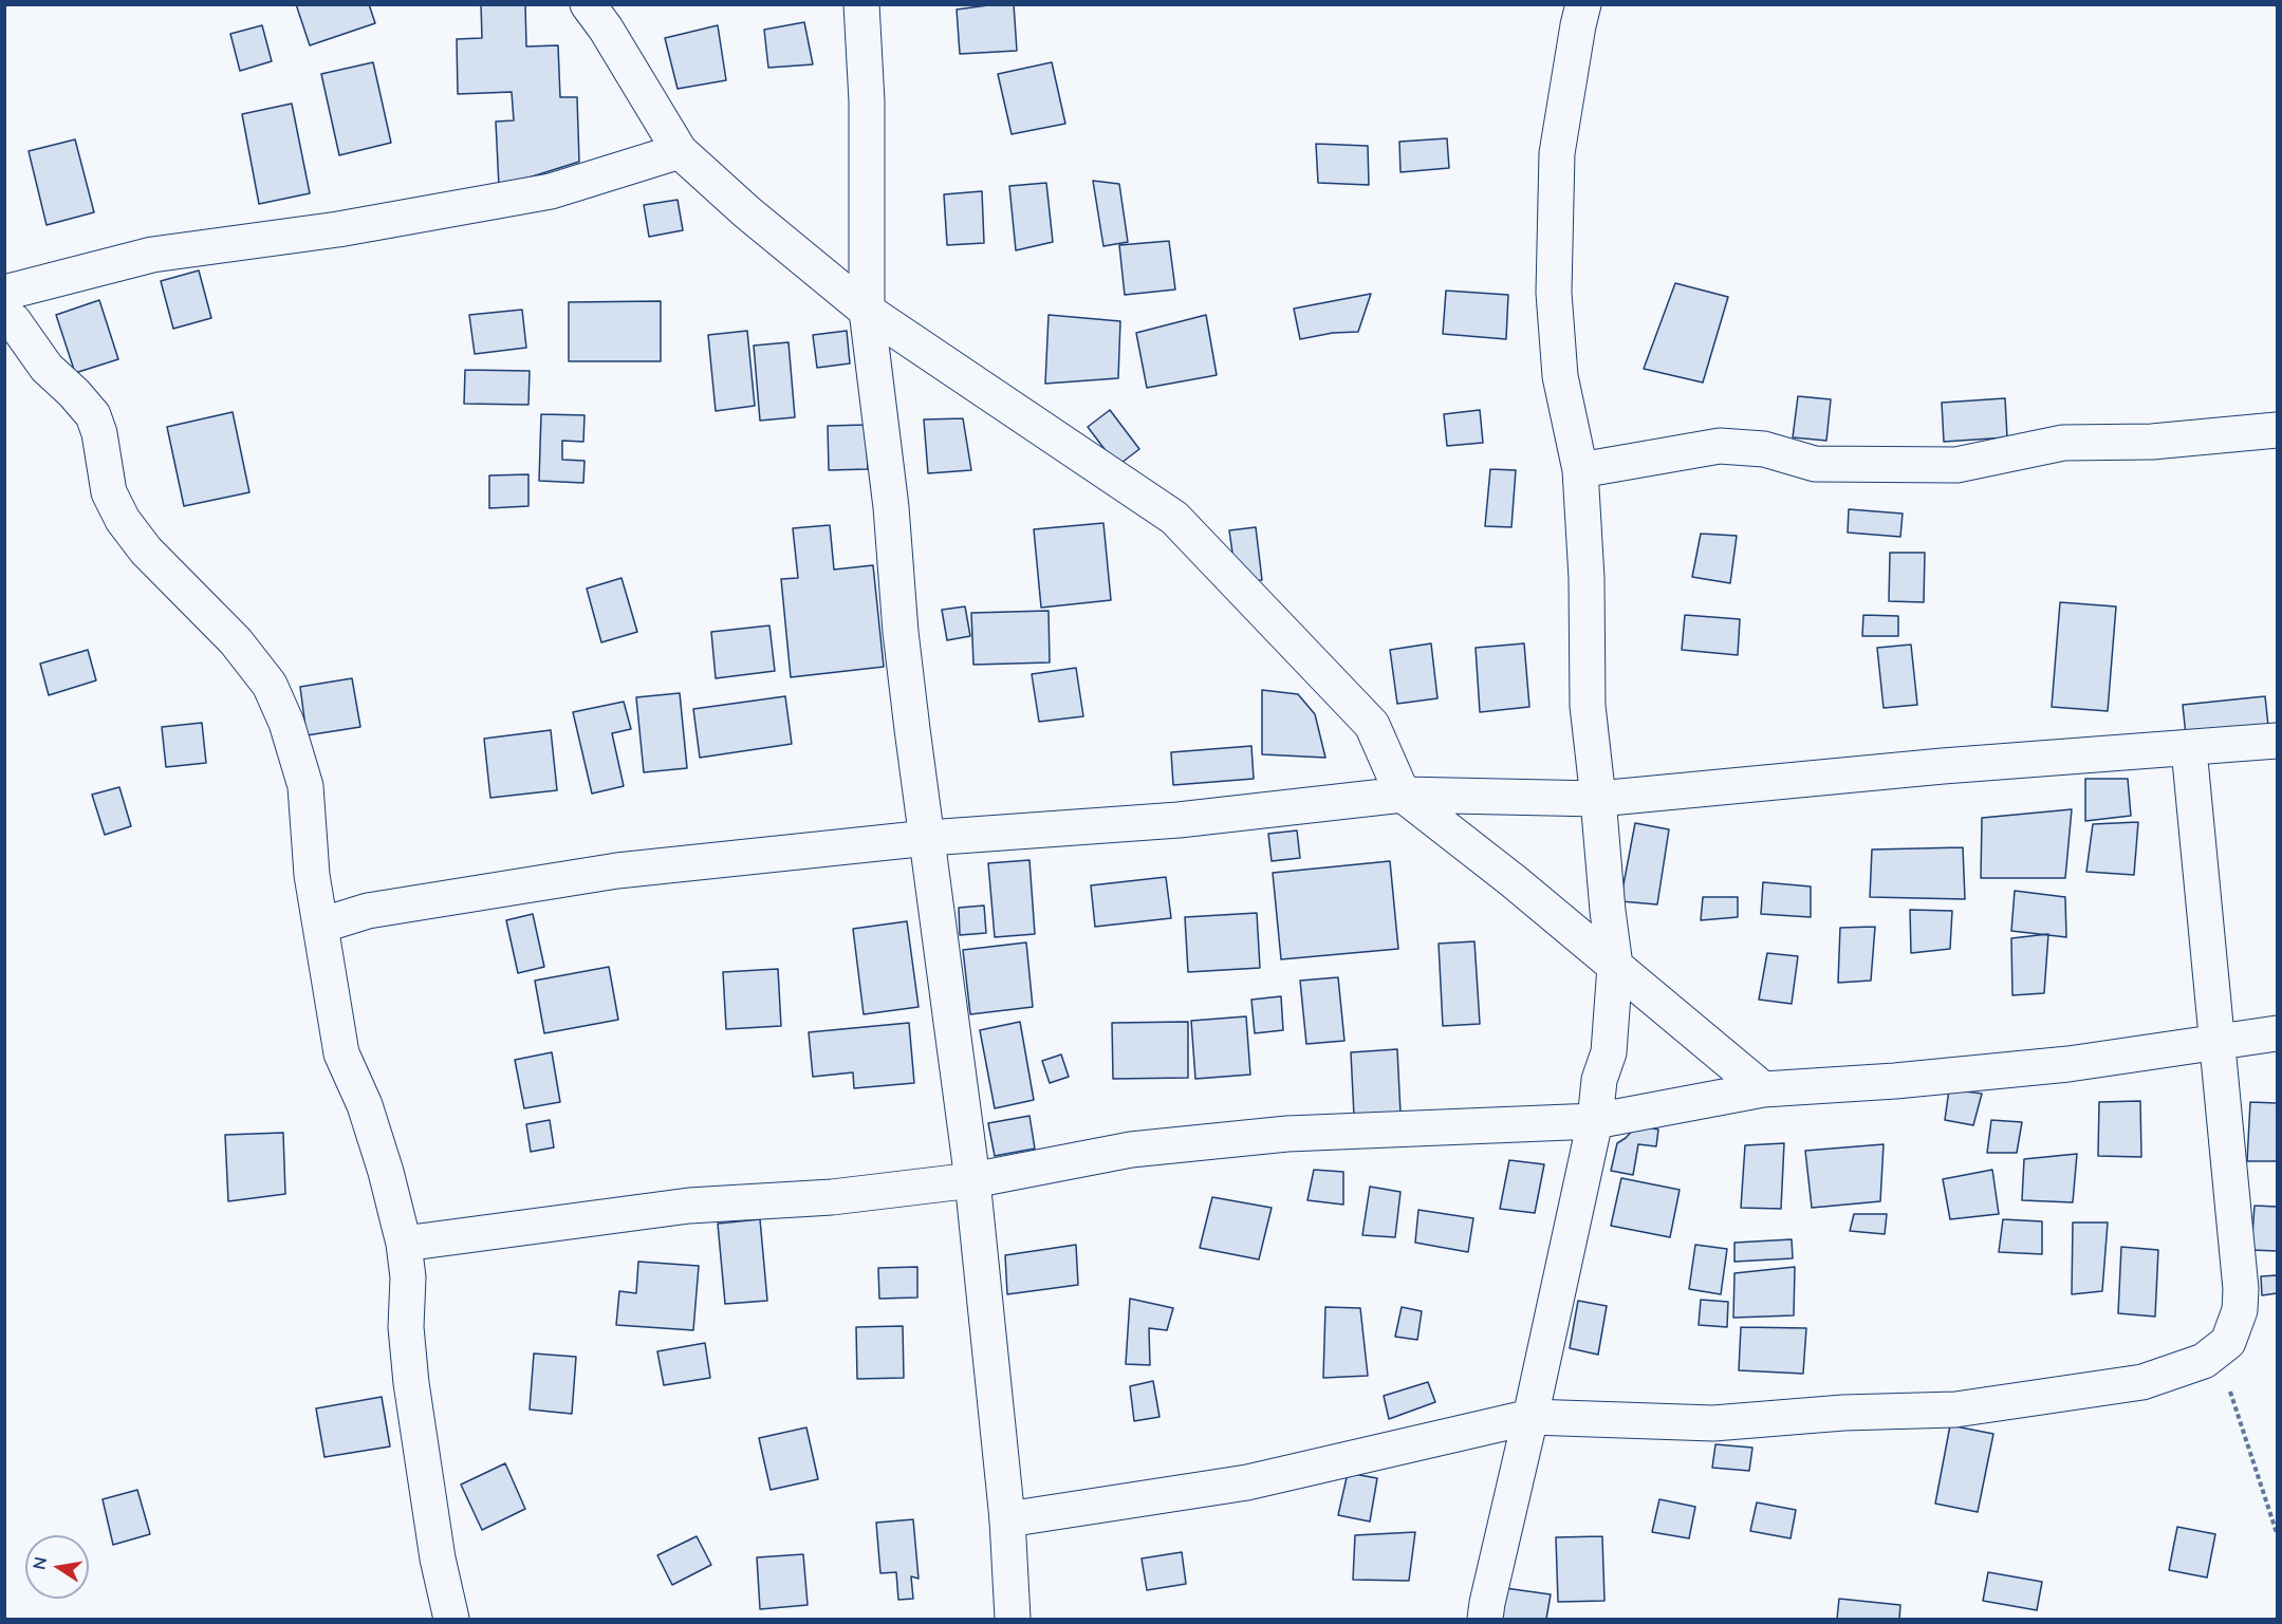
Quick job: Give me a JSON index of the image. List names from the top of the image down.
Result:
{
  "north": "left"
}
